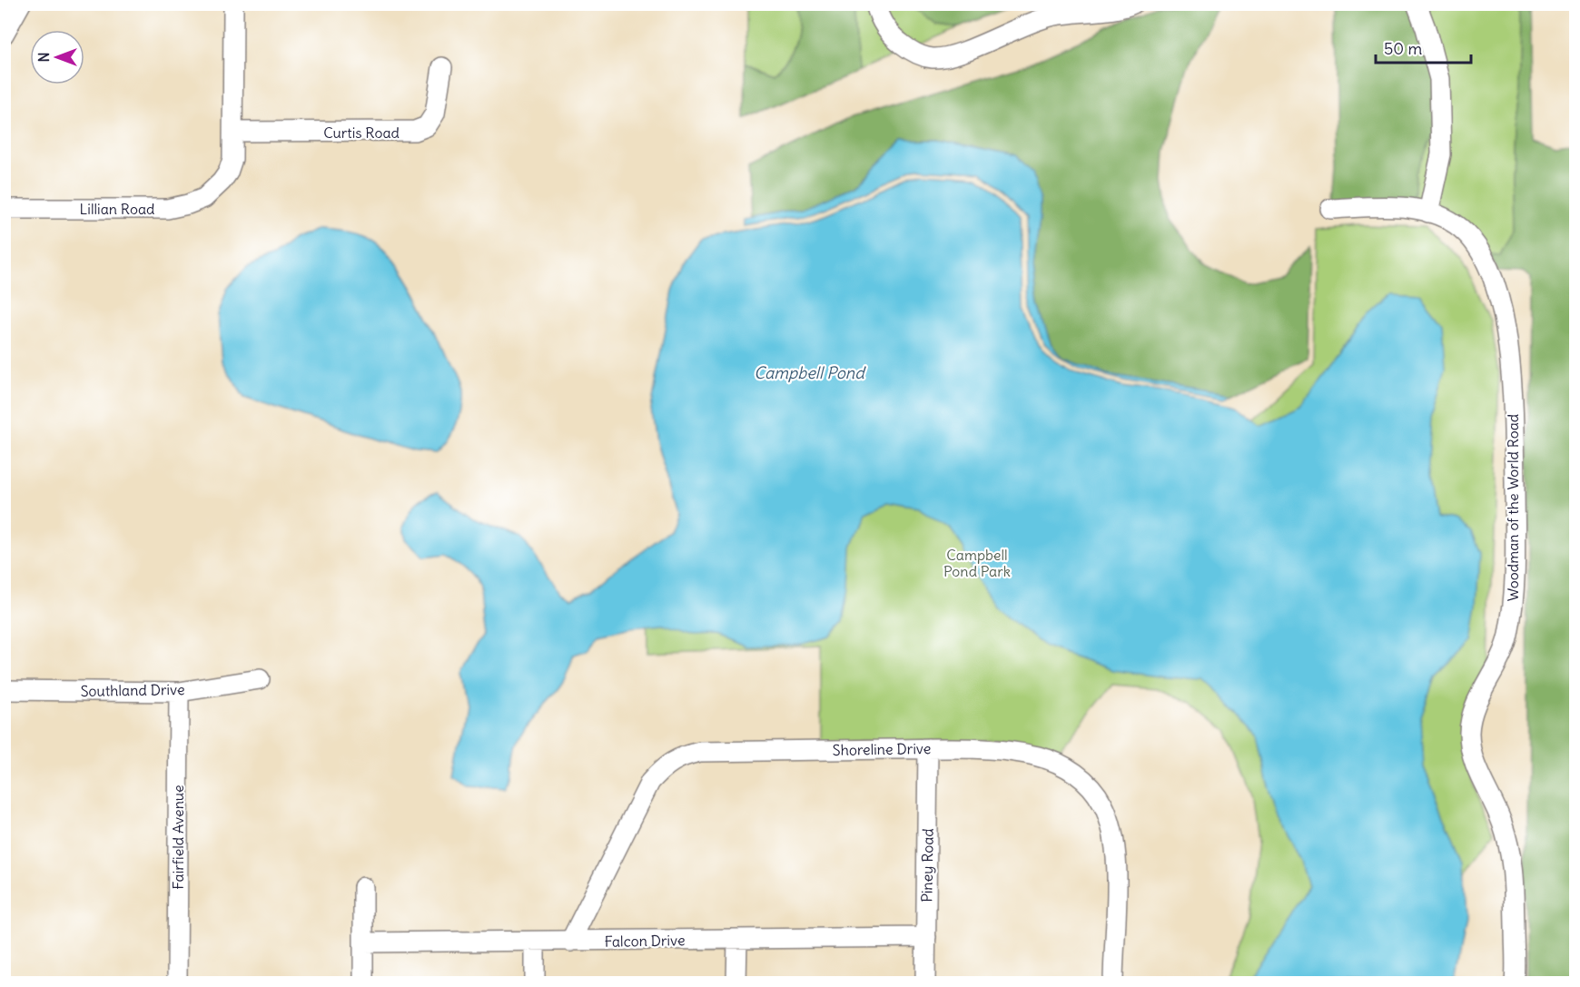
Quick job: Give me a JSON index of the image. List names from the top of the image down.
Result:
{
  "streets": {
    "street": [
      "Curtis Road",
      "Lillian Road",
      "Woodman of the World Road",
      "Southland Drive",
      "Shoreline Drive",
      "Fairfield Avenue",
      "Piney Road",
      "Falcon Drive"
    ]
  },
  "crossings": [
    ["Curtis Road", "Lillian Road"],
    ["Southland Drive", "Fairfield Avenue"],
    ["Shoreline Drive", "Piney Road"],
    ["Shoreline Drive", "Falcon Drive"],
    ["Piney Road", "Falcon Drive"]
  ],
  "water": ["Campbell Pond"],
  "parks": ["Campbell Pond Park"],
  "scale_bar": "50 m",
  "north": "left"
}
